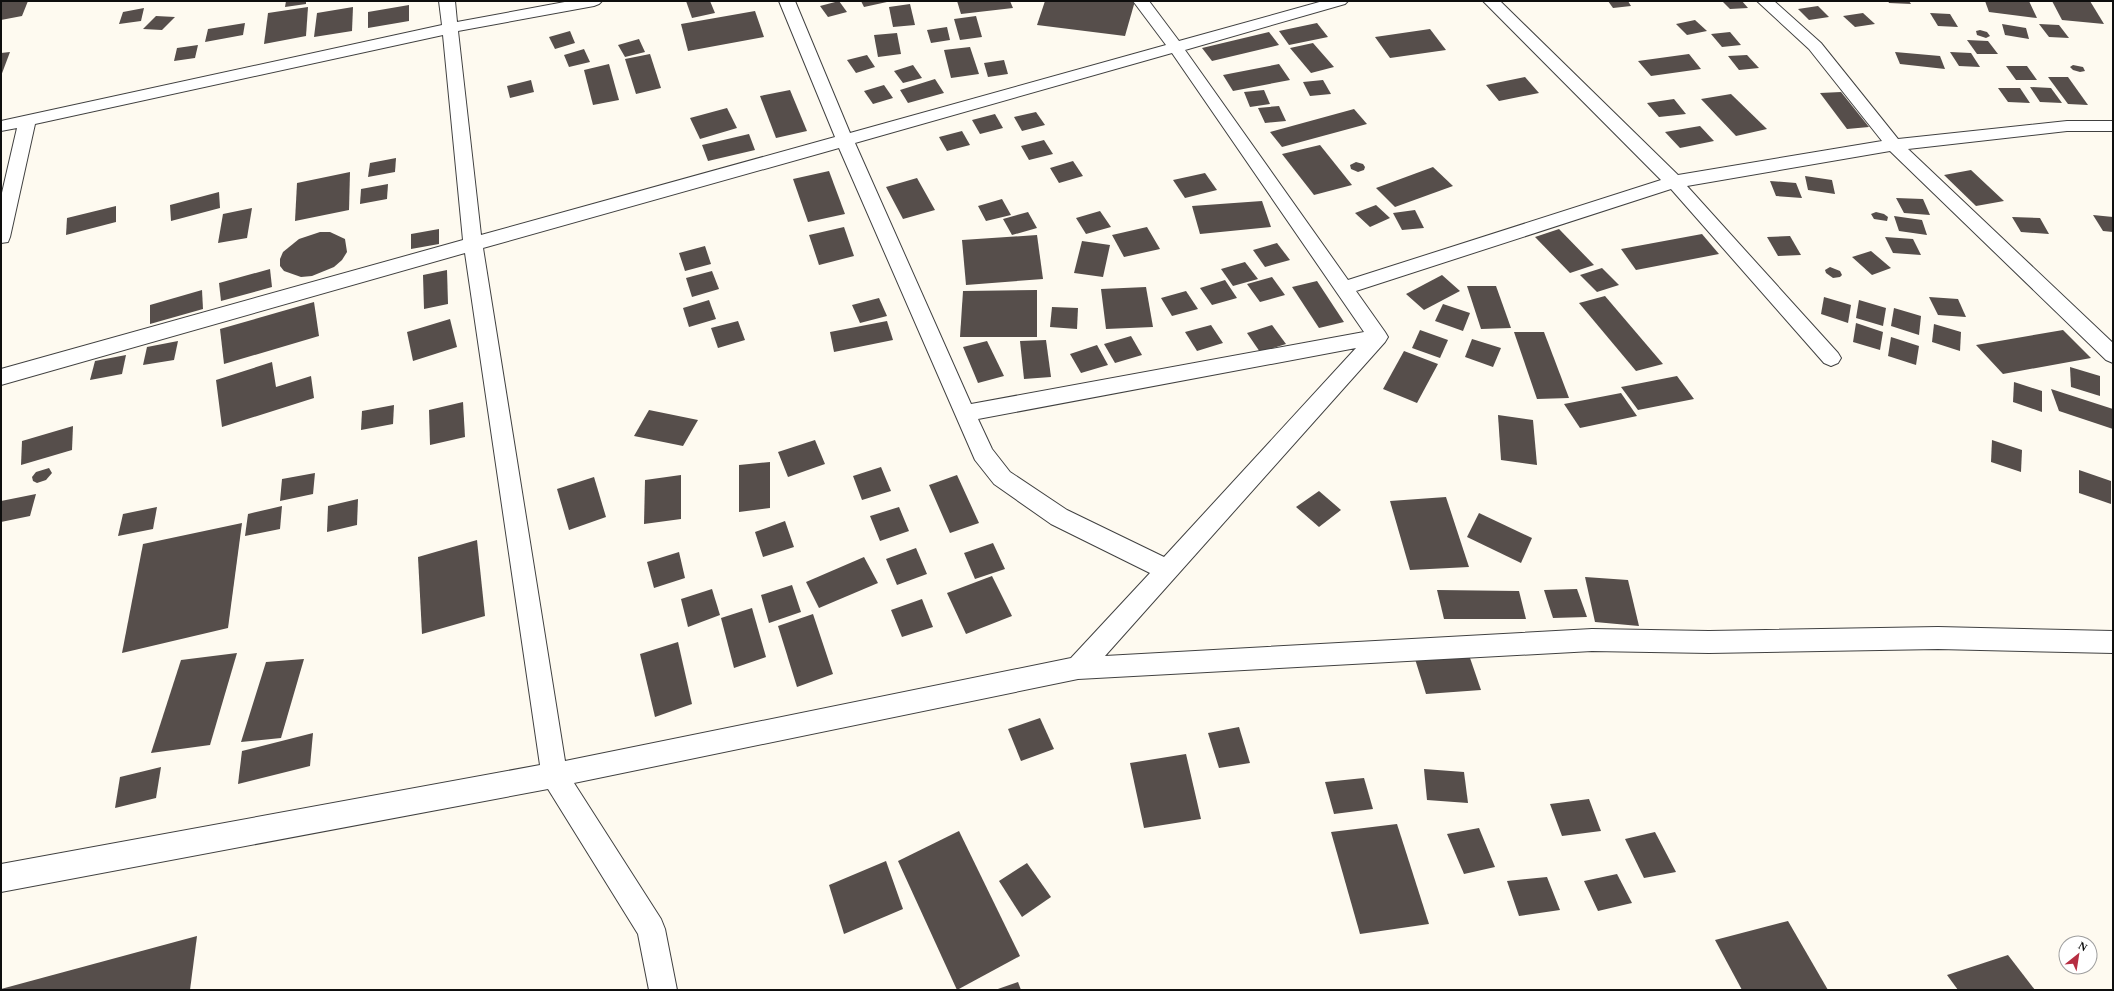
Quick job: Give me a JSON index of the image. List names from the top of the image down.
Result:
{
  "north": "top right"
}
